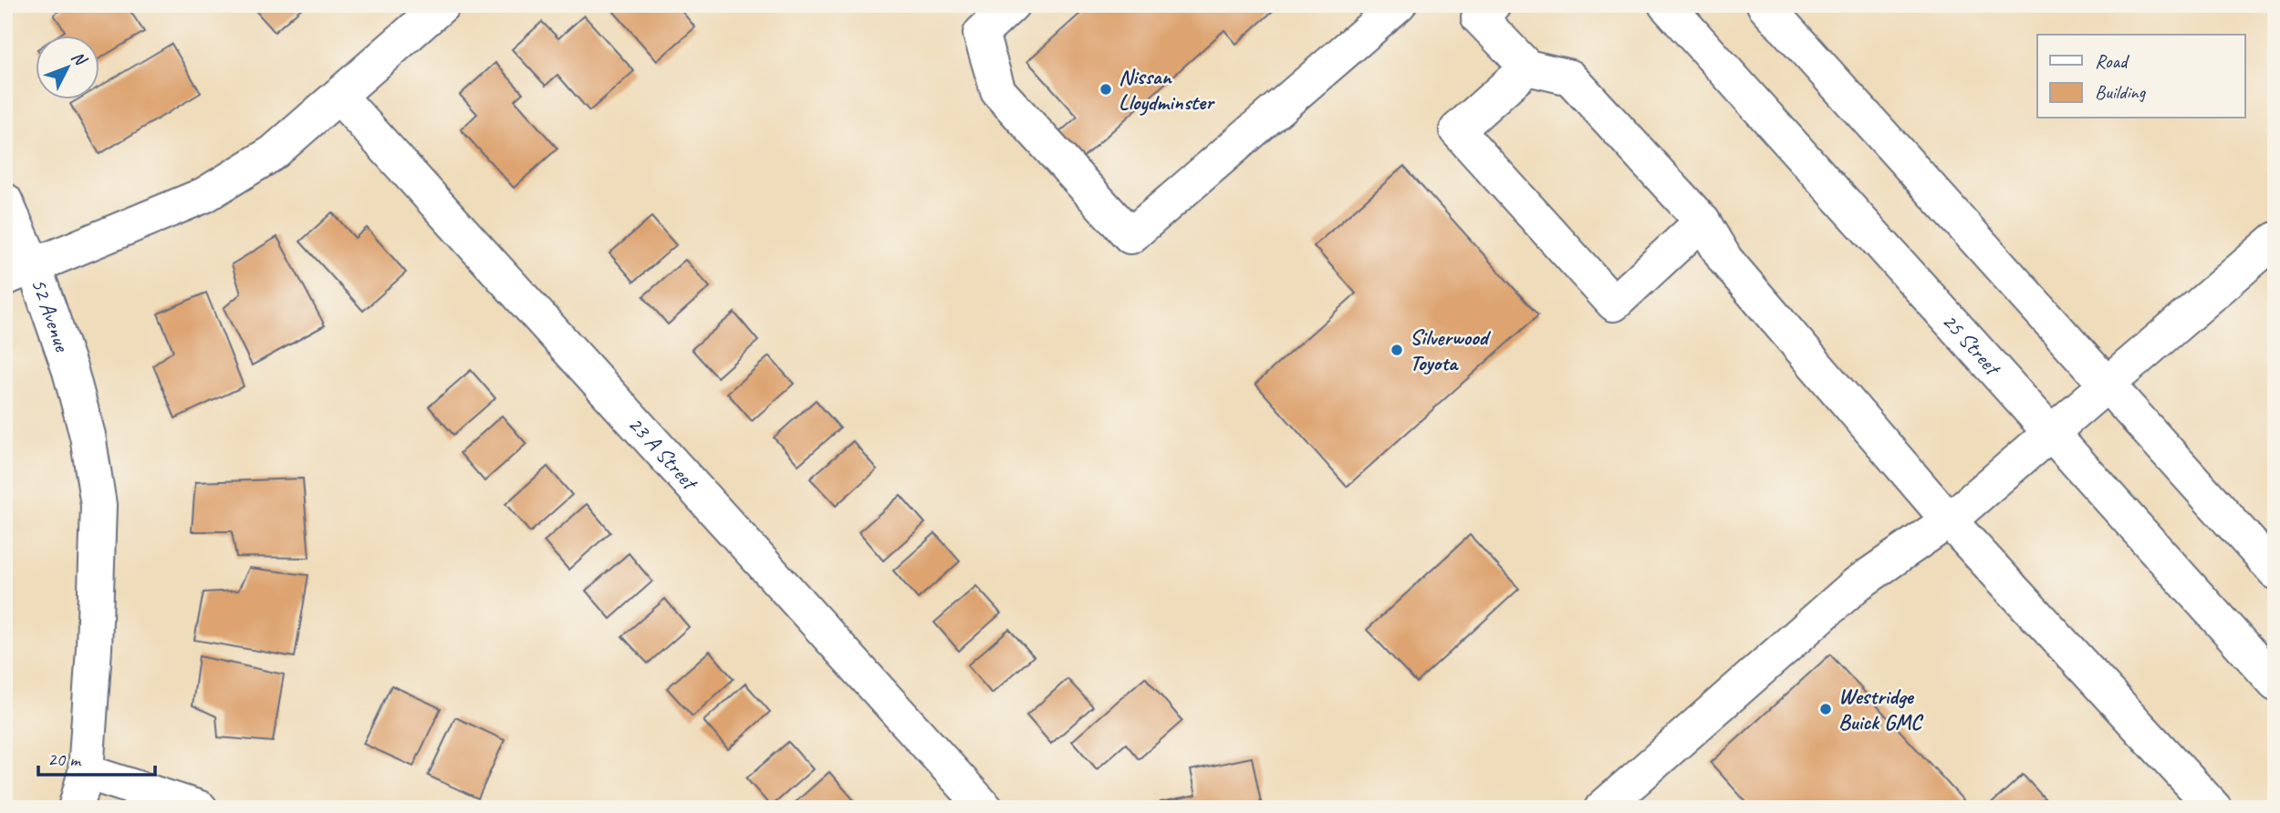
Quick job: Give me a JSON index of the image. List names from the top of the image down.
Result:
{
  "streets": {
    "street": ["52 Avenue", "25 Street", "23 A Street"]
  },
  "crossings": [
    ["52 Avenue", "23 A Street"]
  ],
  "places": ["Nissan Lloydminster", "Silverwood Toyota", "Westridge Buick GMC"],
  "legend": ["Road", "Building"],
  "scale_bar": "20 m",
  "north": "top right"
}
